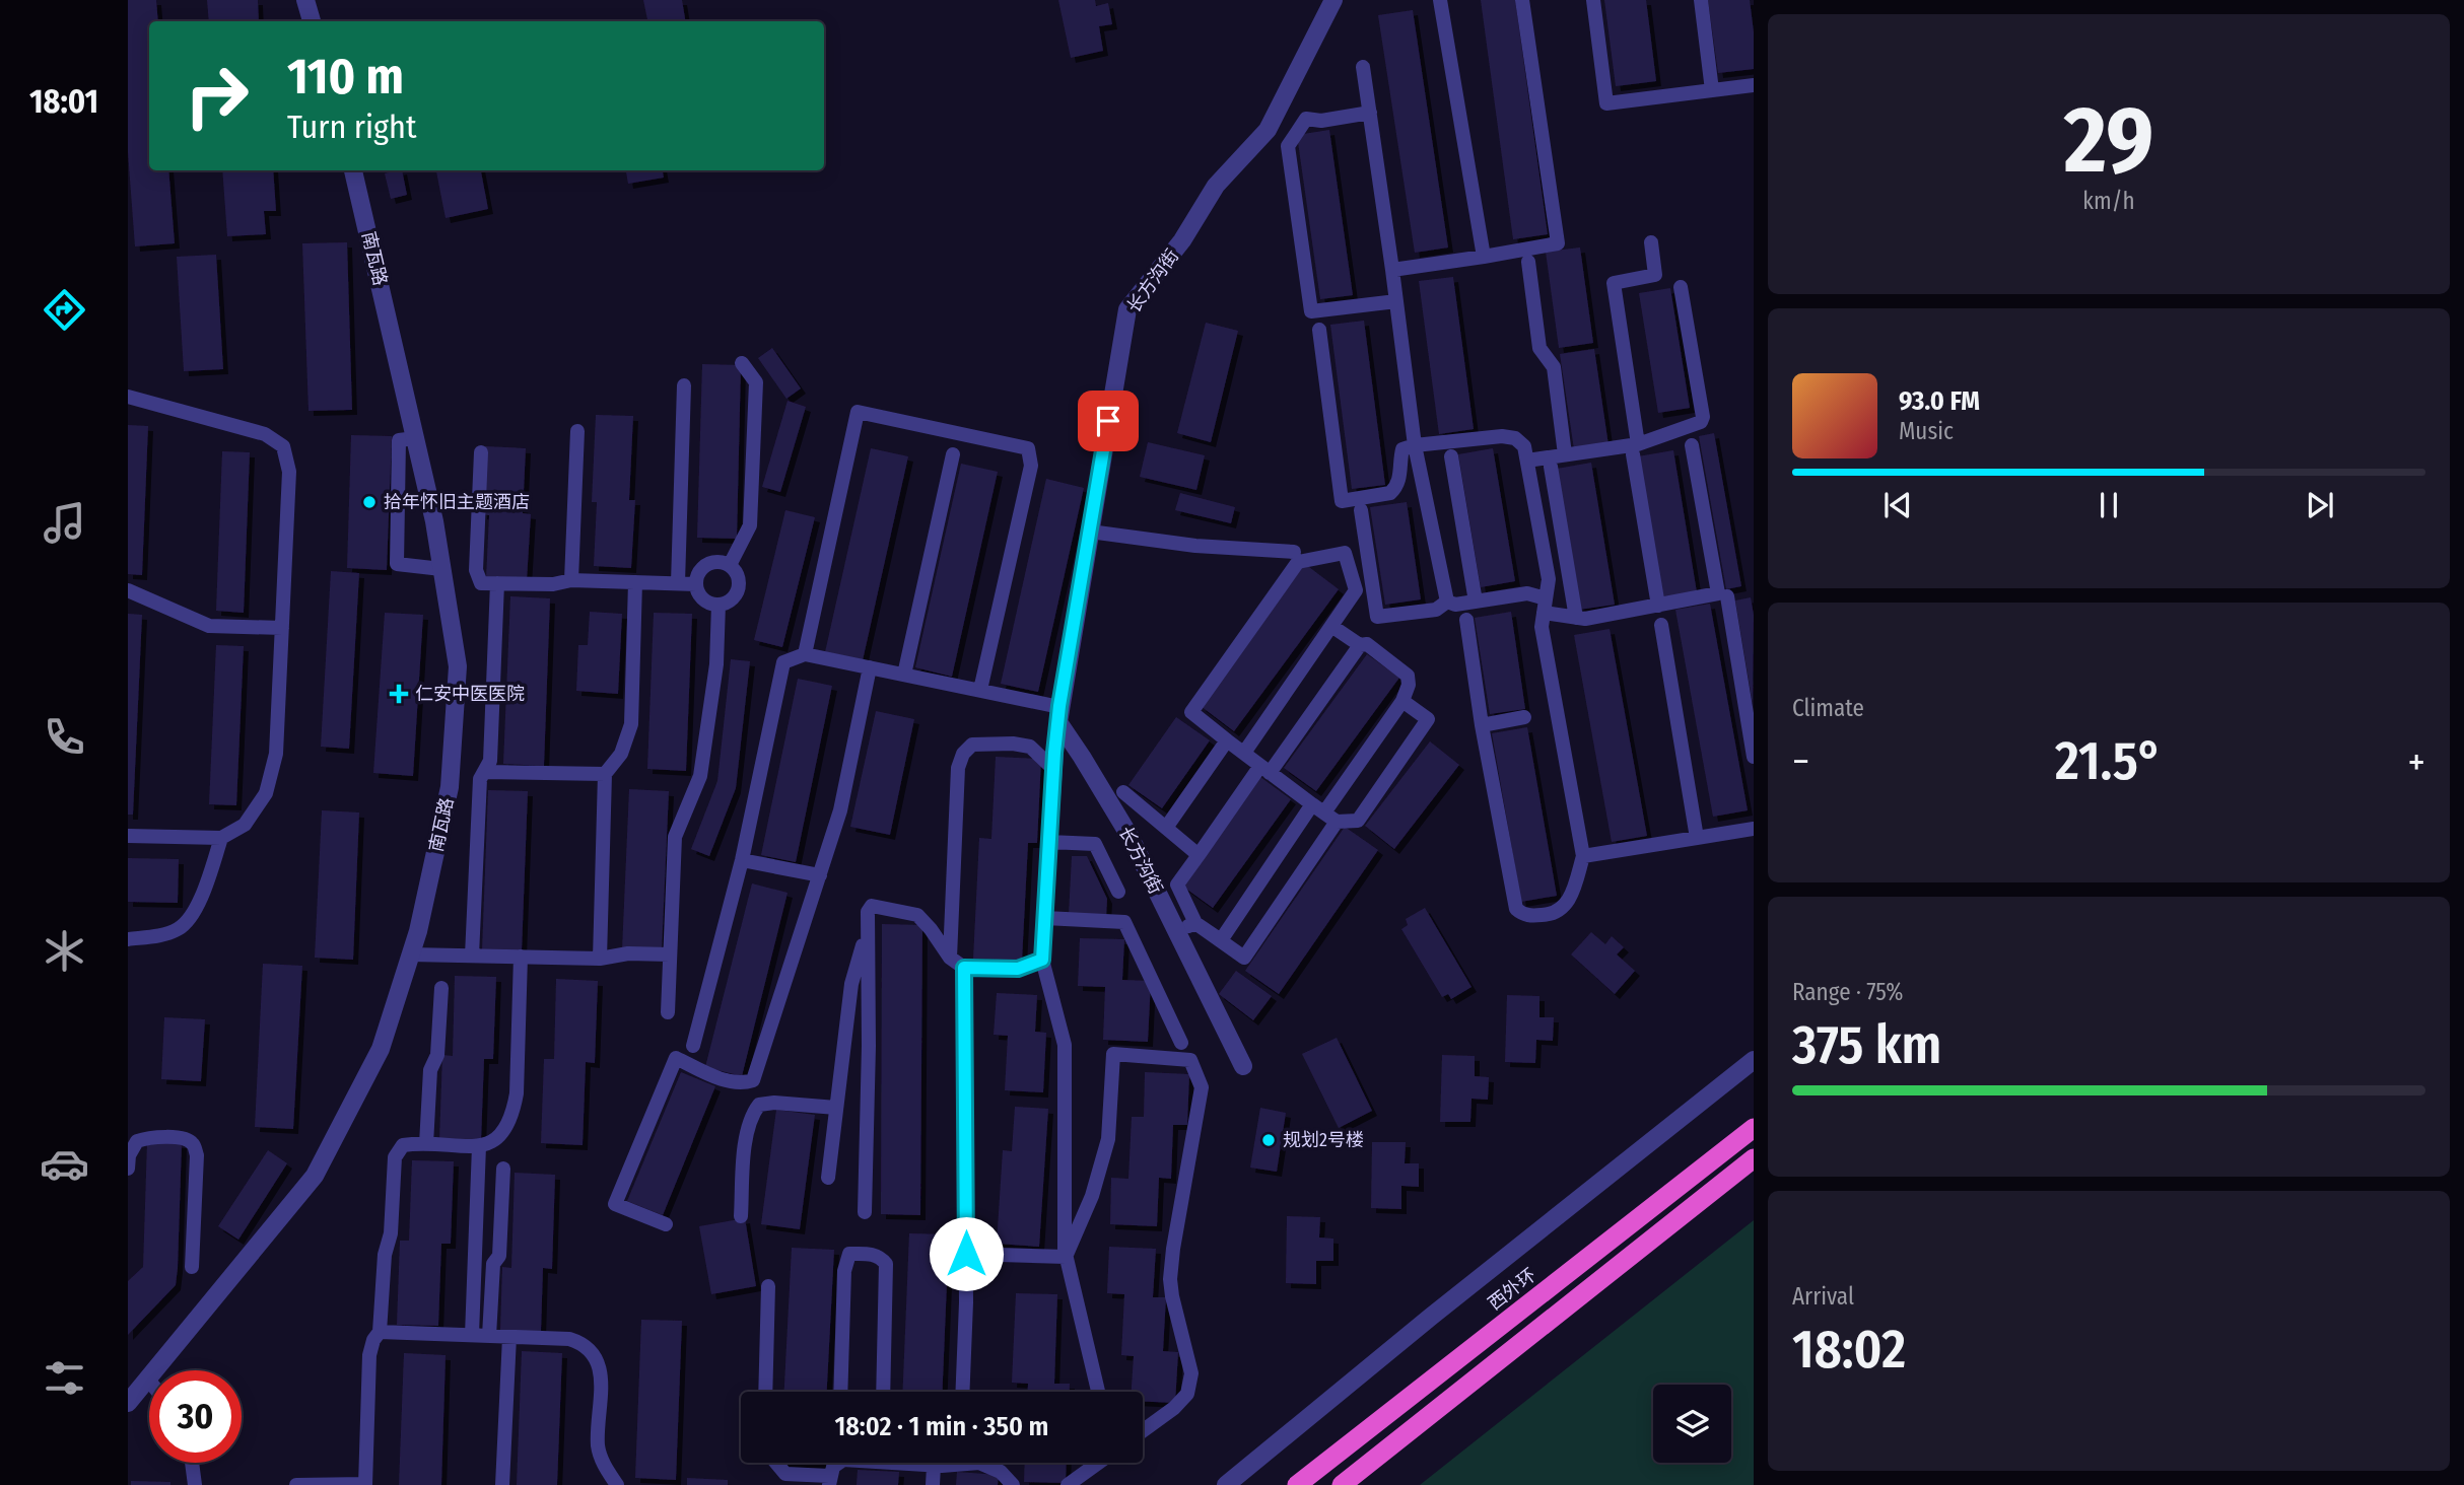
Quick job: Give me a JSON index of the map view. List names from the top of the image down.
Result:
{
  "streets": {
    "highway": ["西外环"],
    "street": ["南瓦路", "长方沟街"]
  },
  "places": {
    "other": ["拾年怀旧主题酒店", "规划2号楼"],
    "health": ["仁安中医医院"]
  },
  "page": {
    "tabs": "18:01",
    "tile": [
      ["29", "km/h"],
      "Climate",
      ["Range · 75%", "375 km"],
      ["Arrival", "18:02"]
    ],
    "turn": ["110 m", "Turn right"],
    "song": ["93.0 FM", "Music"],
    "heat": ["−", "21.5°", "+"],
    "limit": "30",
    "trip": "18:02 · 1 min · 350 m"
  }
}
